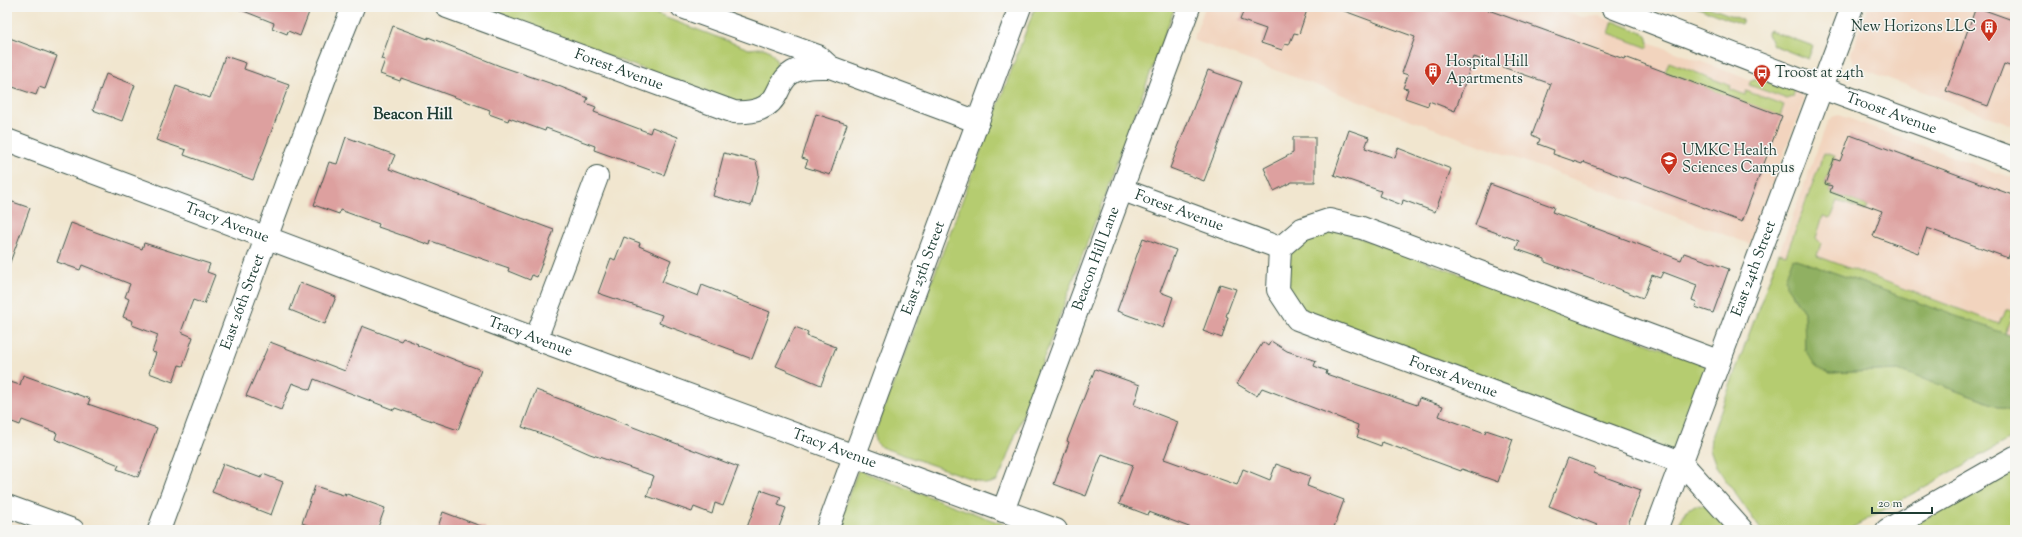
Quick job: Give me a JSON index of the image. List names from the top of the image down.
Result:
{
  "streets": {
    "street": [
      "Forest Avenue",
      "Troost Avenue",
      "Tracy Avenue",
      "Beacon Hill Lane",
      "East 24th Street",
      "East 25th Street",
      "East 26th Street"
    ]
  },
  "crossings": [
    ["Forest Avenue", "Beacon Hill Lane"],
    ["Forest Avenue", "East 24th Street"],
    ["Forest Avenue", "East 25th Street"],
    ["Troost Avenue", "East 24th Street"],
    ["Tracy Avenue", "Beacon Hill Lane"],
    ["Tracy Avenue", "East 25th Street"],
    ["Tracy Avenue", "East 26th Street"]
  ],
  "districts": ["Beacon Hill"],
  "places": {
    "building": ["New Horizons LLC", "Hospital Hill Apartments"],
    "bus stop": ["Troost at 24th"],
    "school or university": ["UMKC Health Sciences Campus"]
  },
  "scale_bar": "20 m"
}
